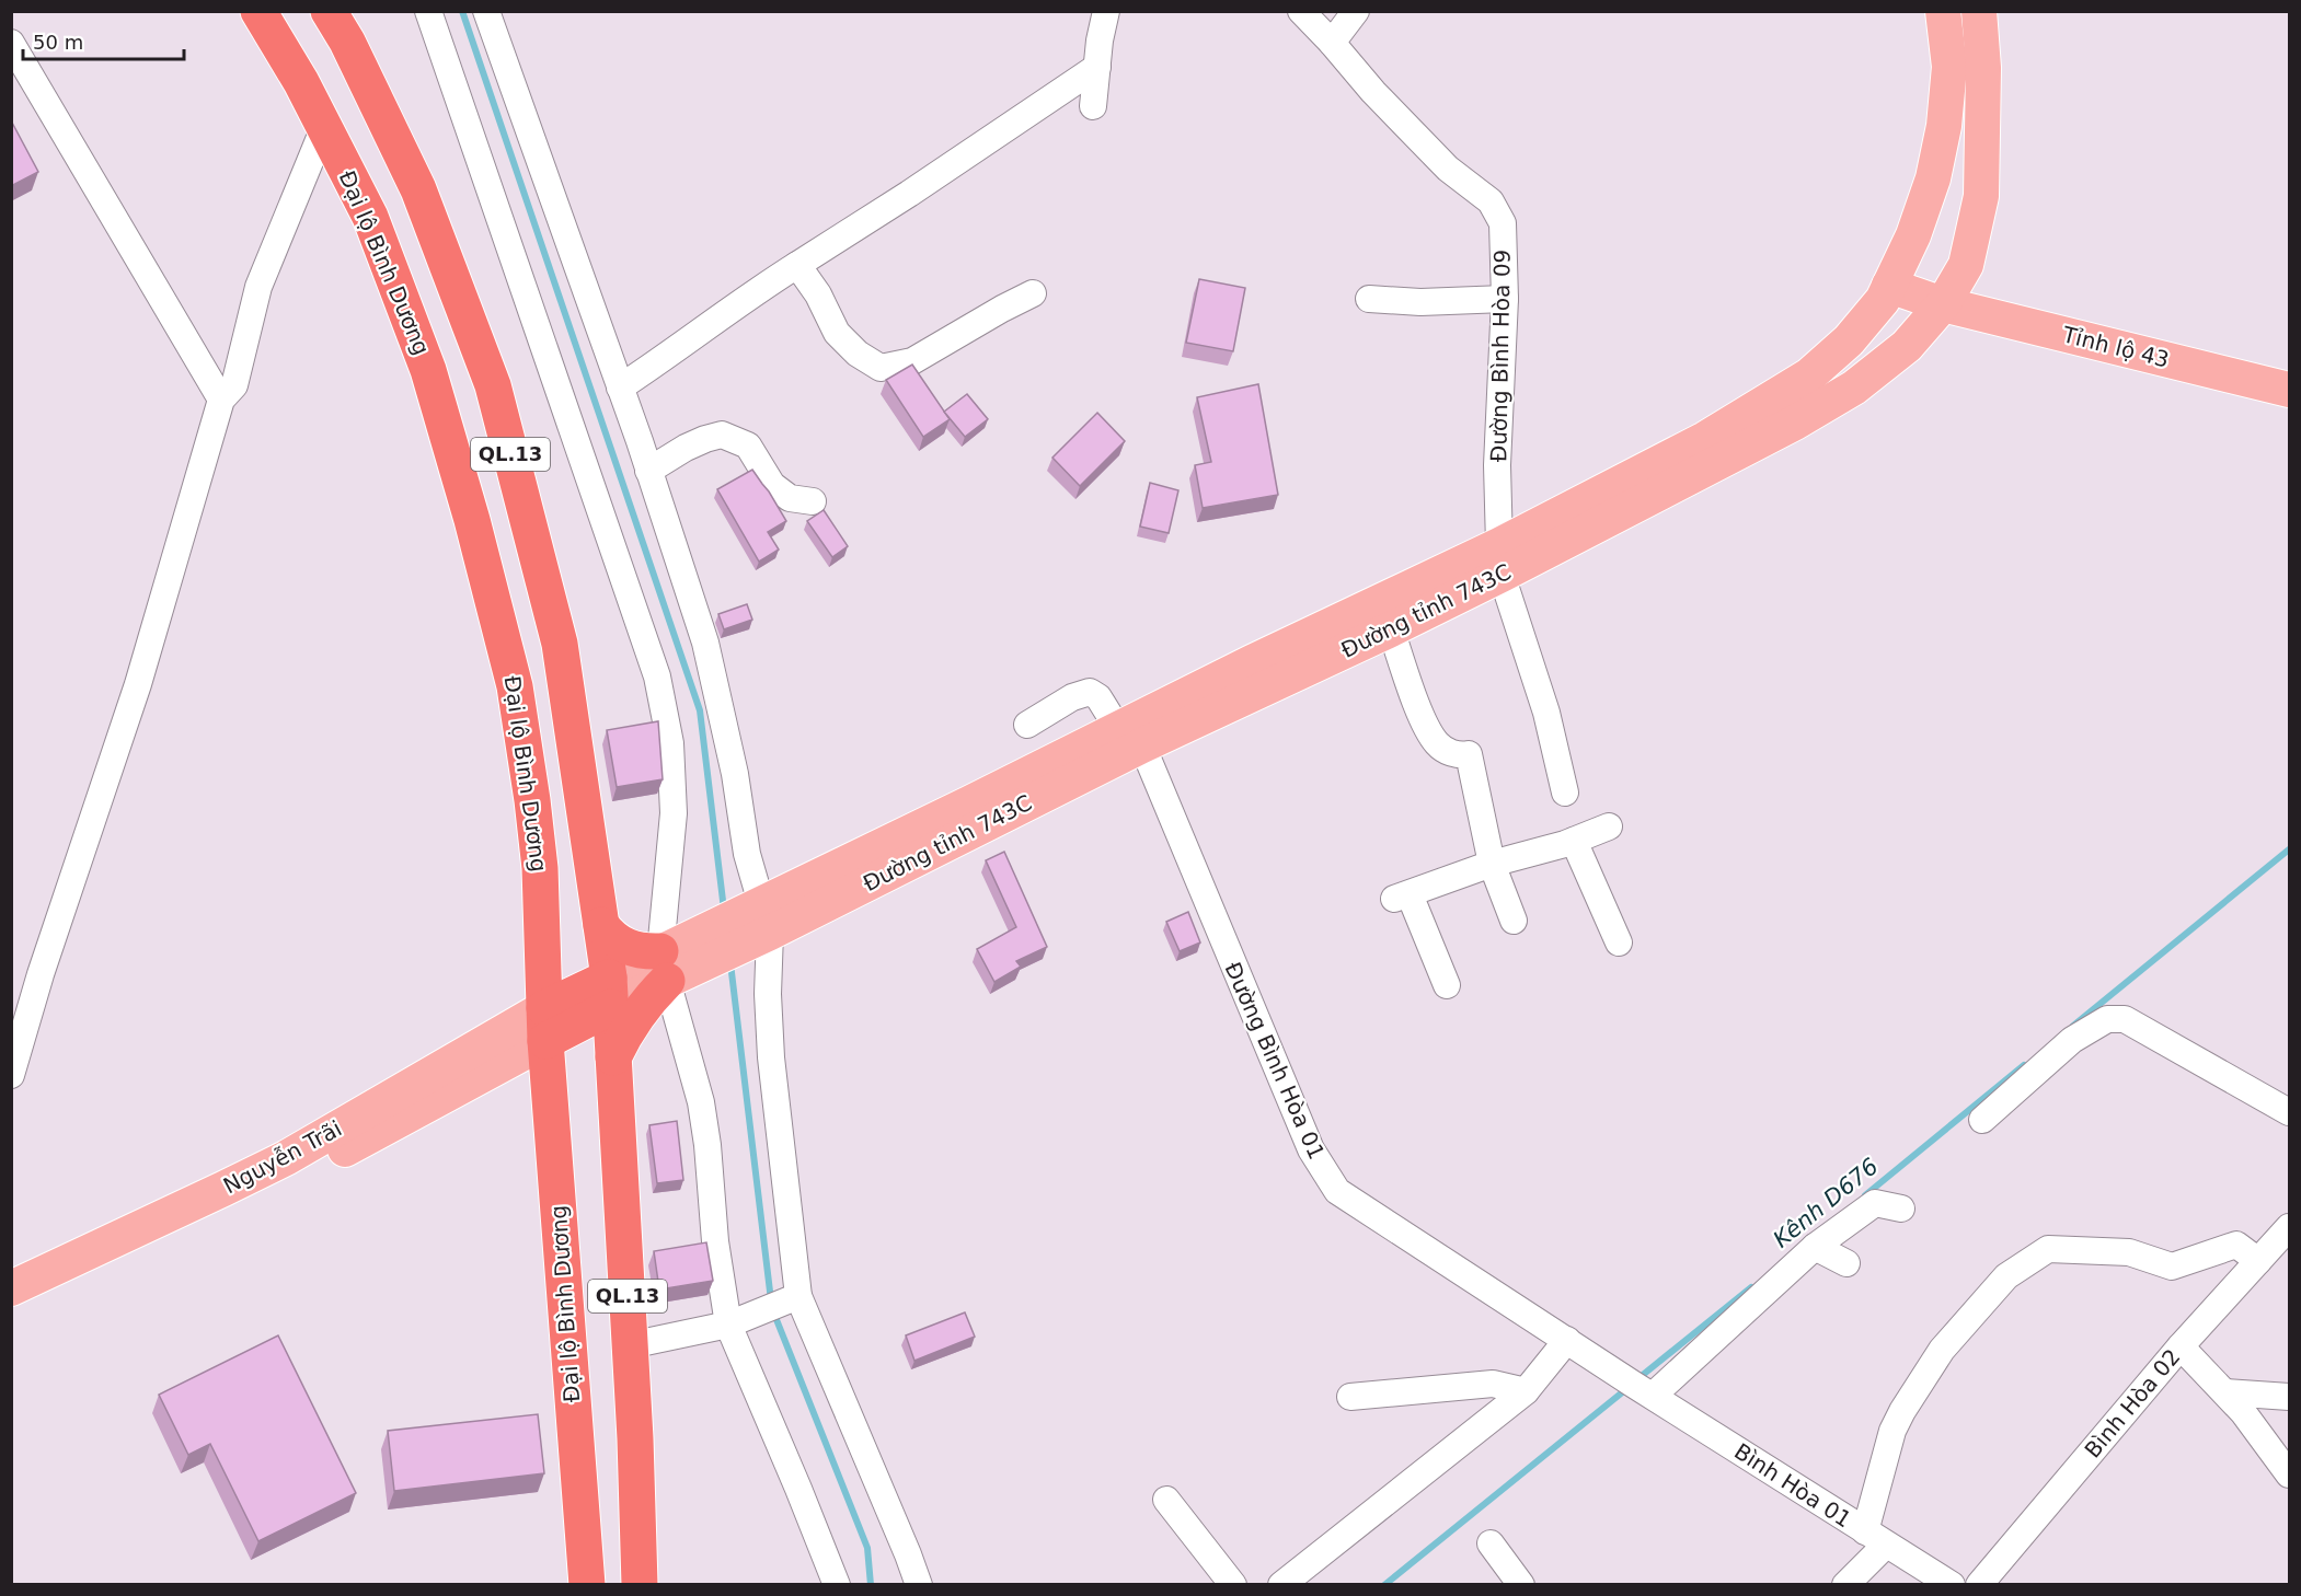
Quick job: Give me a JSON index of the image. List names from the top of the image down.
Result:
{
  "streets": {
    "highway": ["Đại lộ Bình Dương", "QL.13"],
    "main road": ["Tỉnh lộ 43", "Đường tỉnh 743C", "Nguyễn Trãi"],
    "street": [
      "Đường Bình Hòa 09",
      "Đường Bình Hòa 01",
      "Bình Hòa 02",
      "Bình Hòa 01"
    ]
  },
  "crossings": [
    ["Đại lộ Bình Dương", "Nguyễn Trãi"],
    ["Tỉnh lộ 43", "Đường tỉnh 743C"],
    ["Đường Bình Hòa 09", "Đường tỉnh 743C"],
    ["QL.13", "Đường tỉnh 743C"],
    ["Đường tỉnh 743C", "Đường Bình Hòa 01"],
    ["Đường Bình Hòa 01", "Bình Hòa 01"]
  ],
  "water": ["Kênh D676"],
  "scale_bar": "50 m"
}
